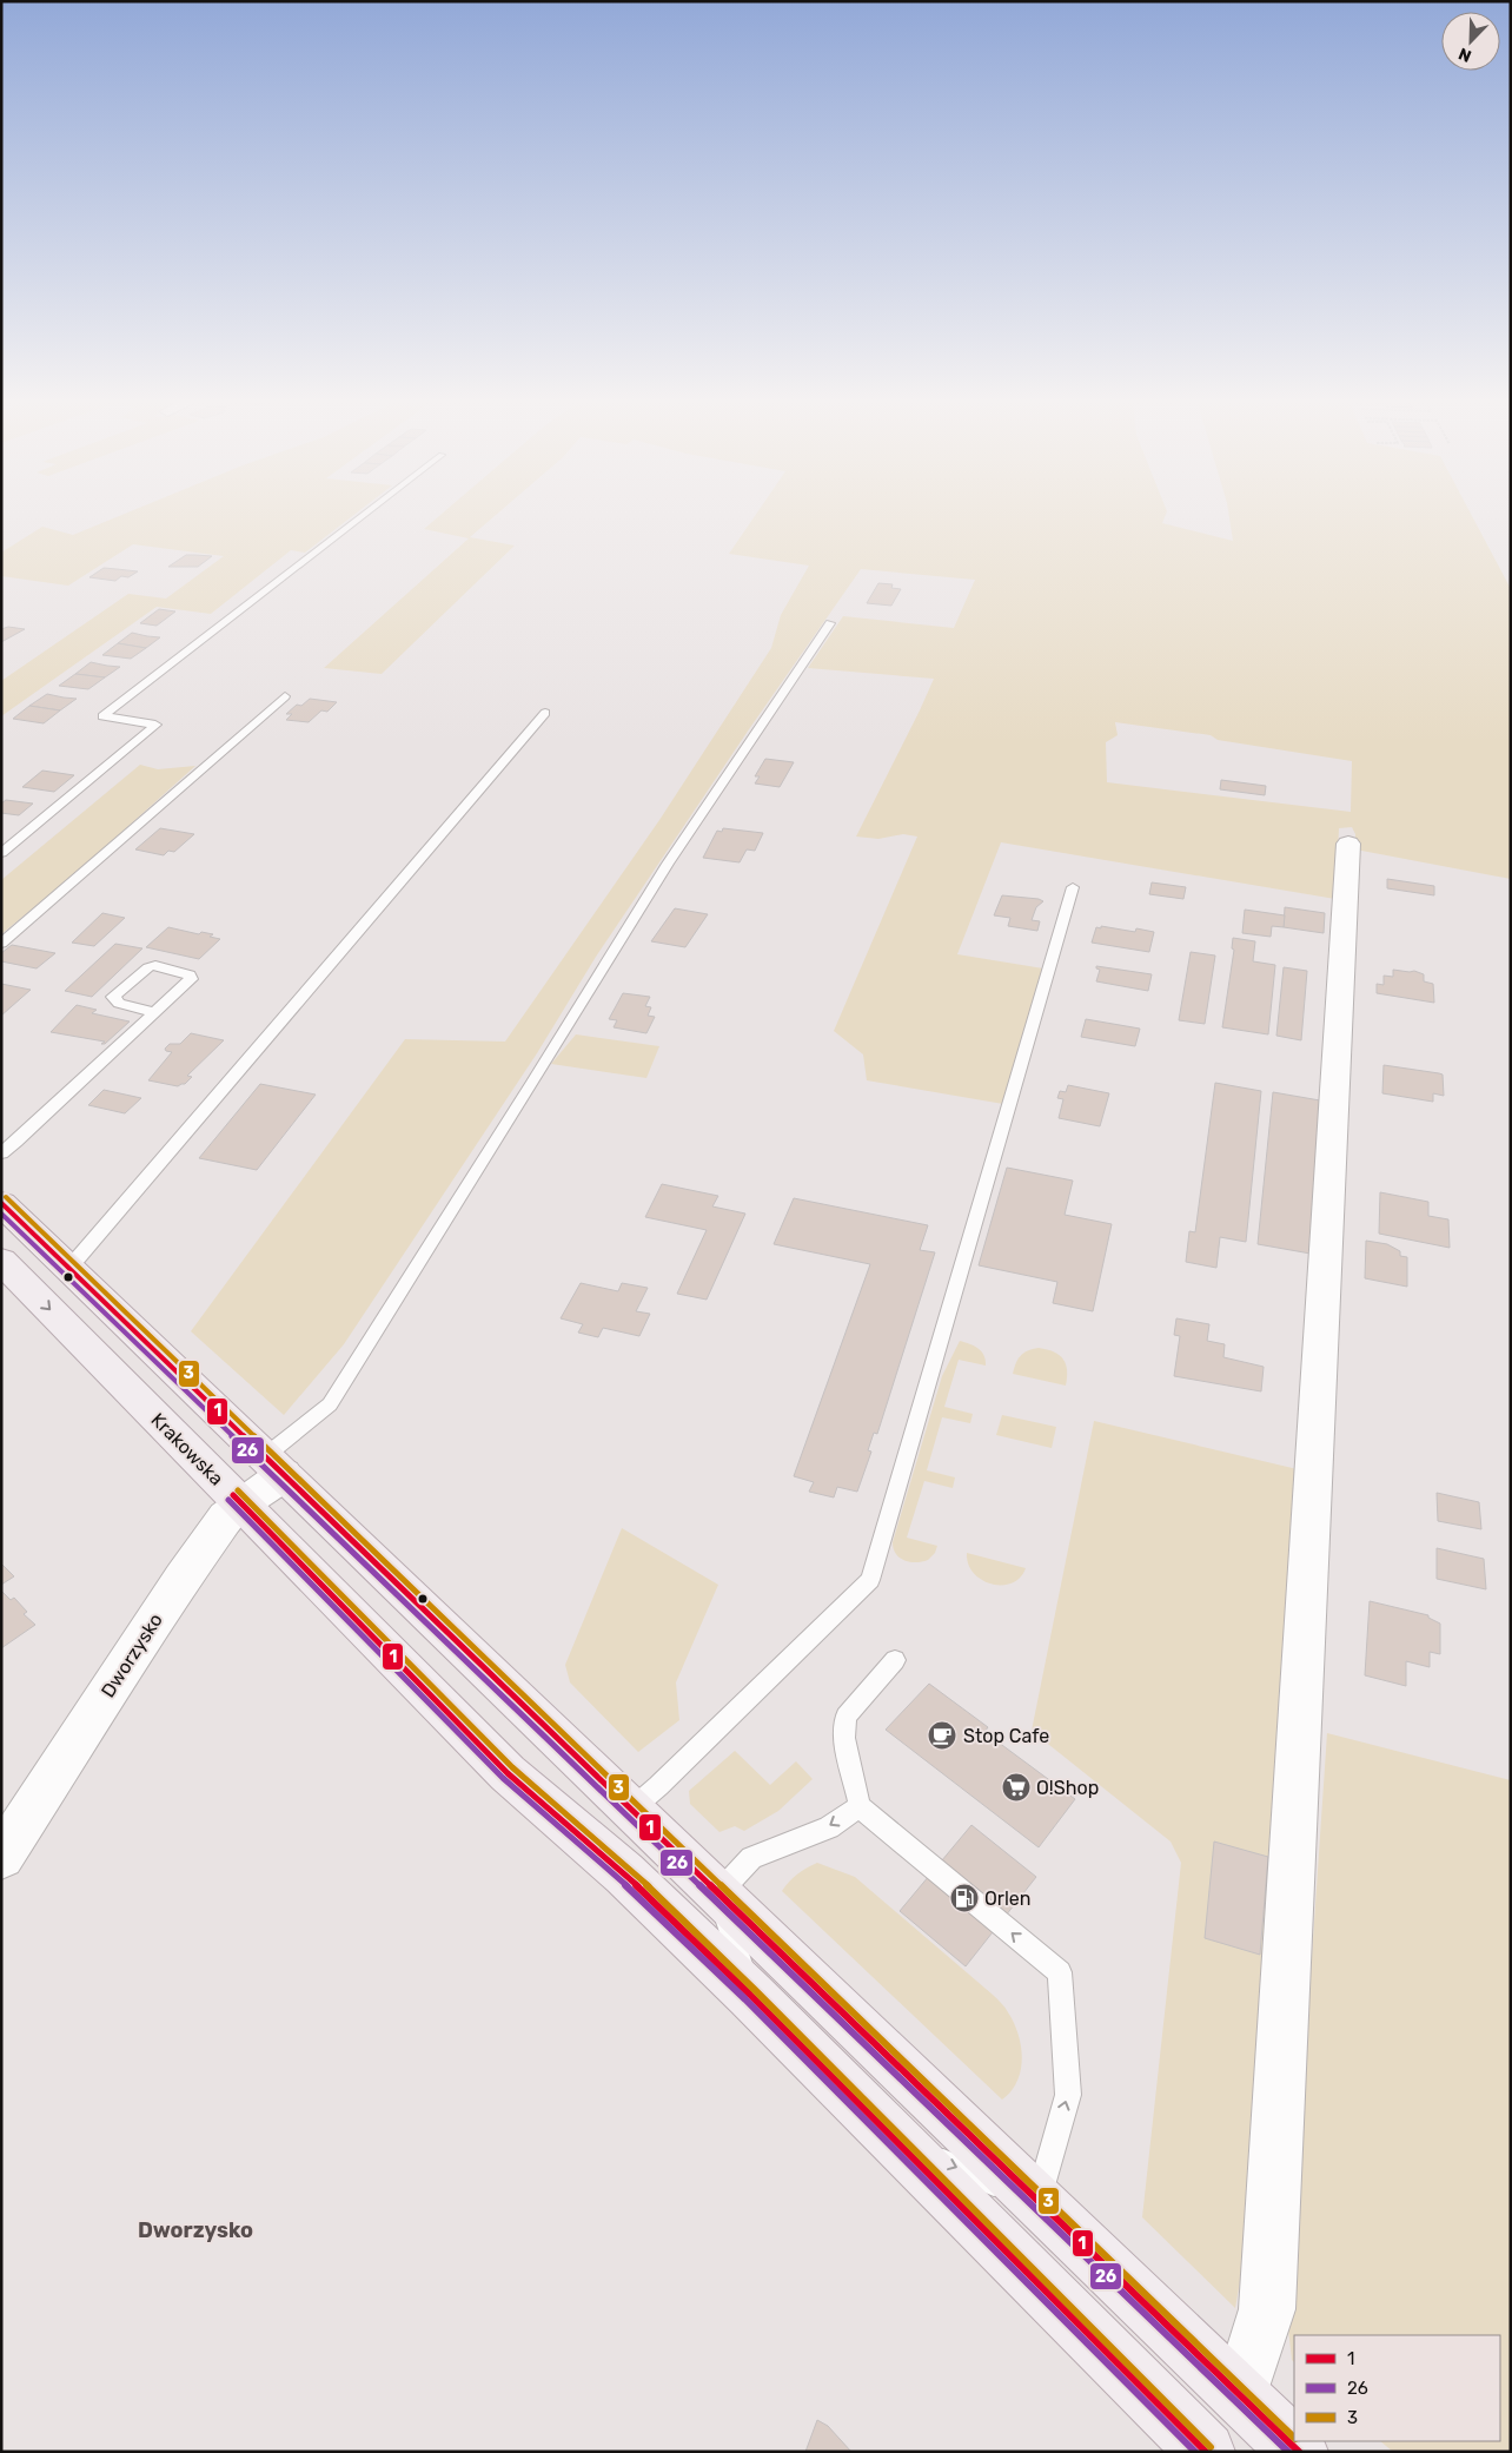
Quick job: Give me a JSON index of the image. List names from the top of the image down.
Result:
{
  "streets": {
    "main road": ["Krakowska"],
    "street": ["Dworzysko"]
  },
  "crossings": [
    ["Krakowska", "Dworzysko"]
  ],
  "districts": ["Dworzysko"],
  "places": {
    "cafe": ["Stop Cafe"],
    "supermarket": ["O!Shop"],
    "fuel station": ["Orlen"]
  },
  "lines": ["transit line 3", "transit line 1", "transit line 26"],
  "legend": ["1", "26", "3"],
  "north": "bottom left"
}
